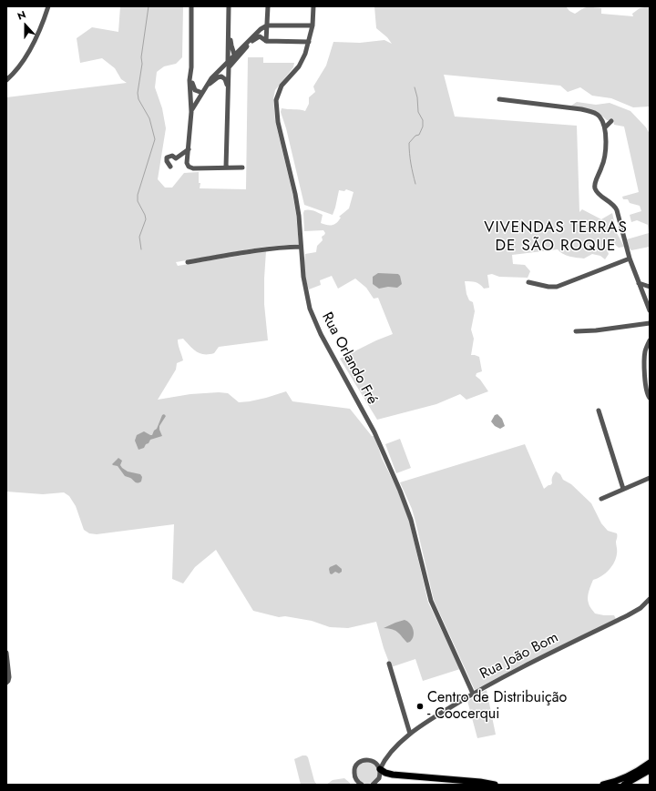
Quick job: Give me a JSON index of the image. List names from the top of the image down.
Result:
{
  "streets": {
    "street": ["Rua Orlando Fré", "Rua João Bom"]
  },
  "crossings": [
    ["Rua Orlando Fré", "Rua João Bom"]
  ],
  "districts": ["VIVENDAS TERRAS DE SÃO ROQUE"],
  "places": ["Centro de Distribuição - Coocerqui"],
  "north": "top"
}
